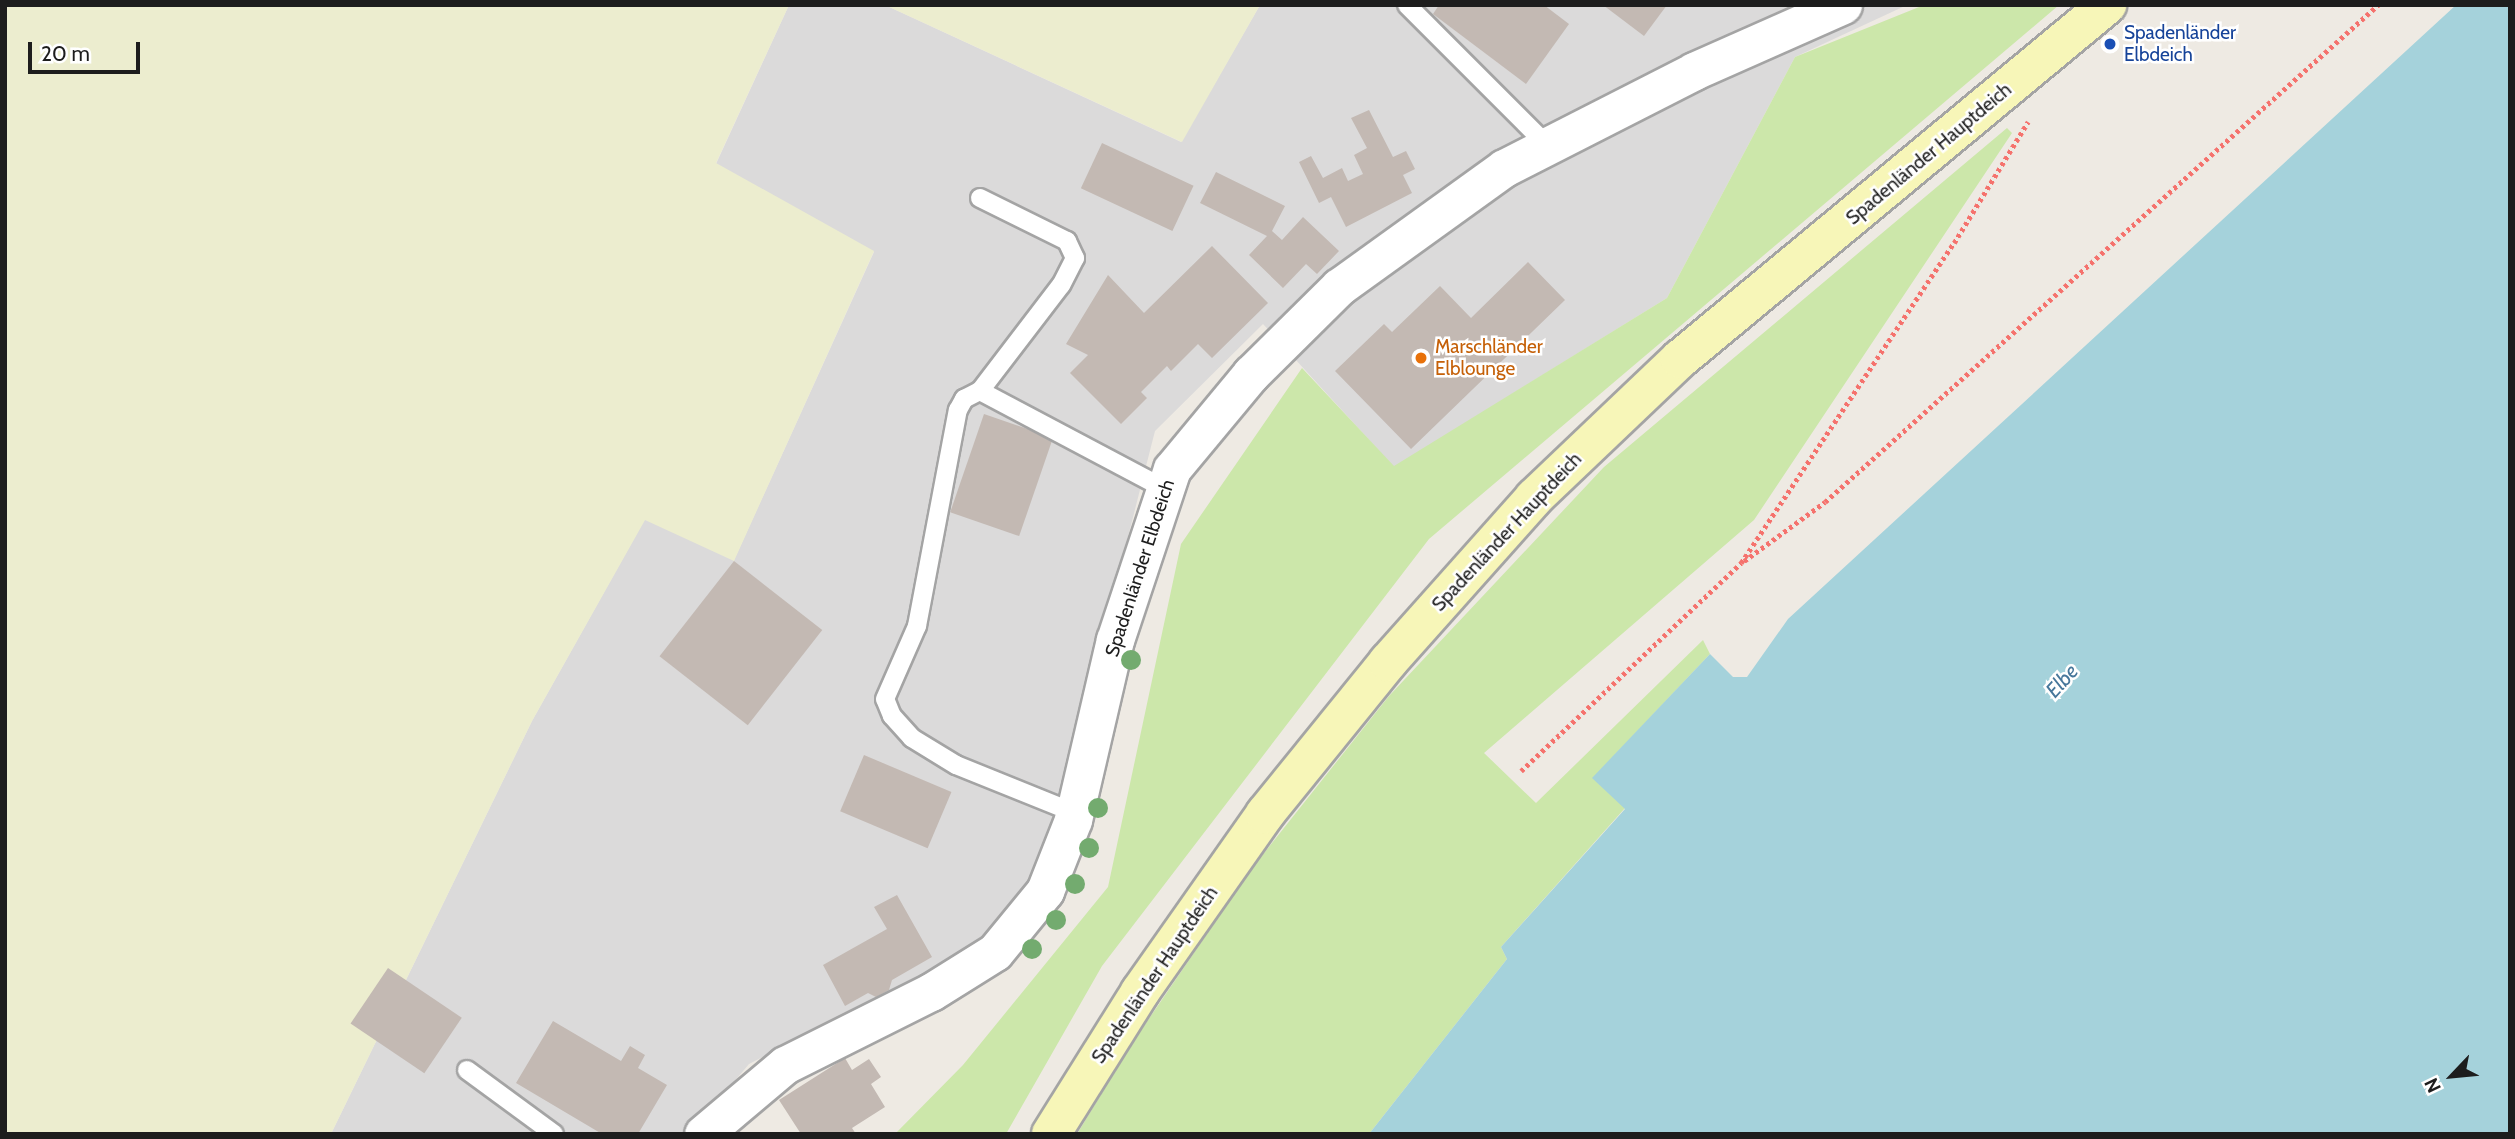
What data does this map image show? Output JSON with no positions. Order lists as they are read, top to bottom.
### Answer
{
  "streets": {
    "street": ["Spadenländer Hauptdeich", "Spadenländer Elbdeich"]
  },
  "water": ["Elbe"],
  "places": ["Spadenländer Elbdeich", "Marschländer Elblounge"],
  "scale_bar": "20 m",
  "north": "bottom left"
}
